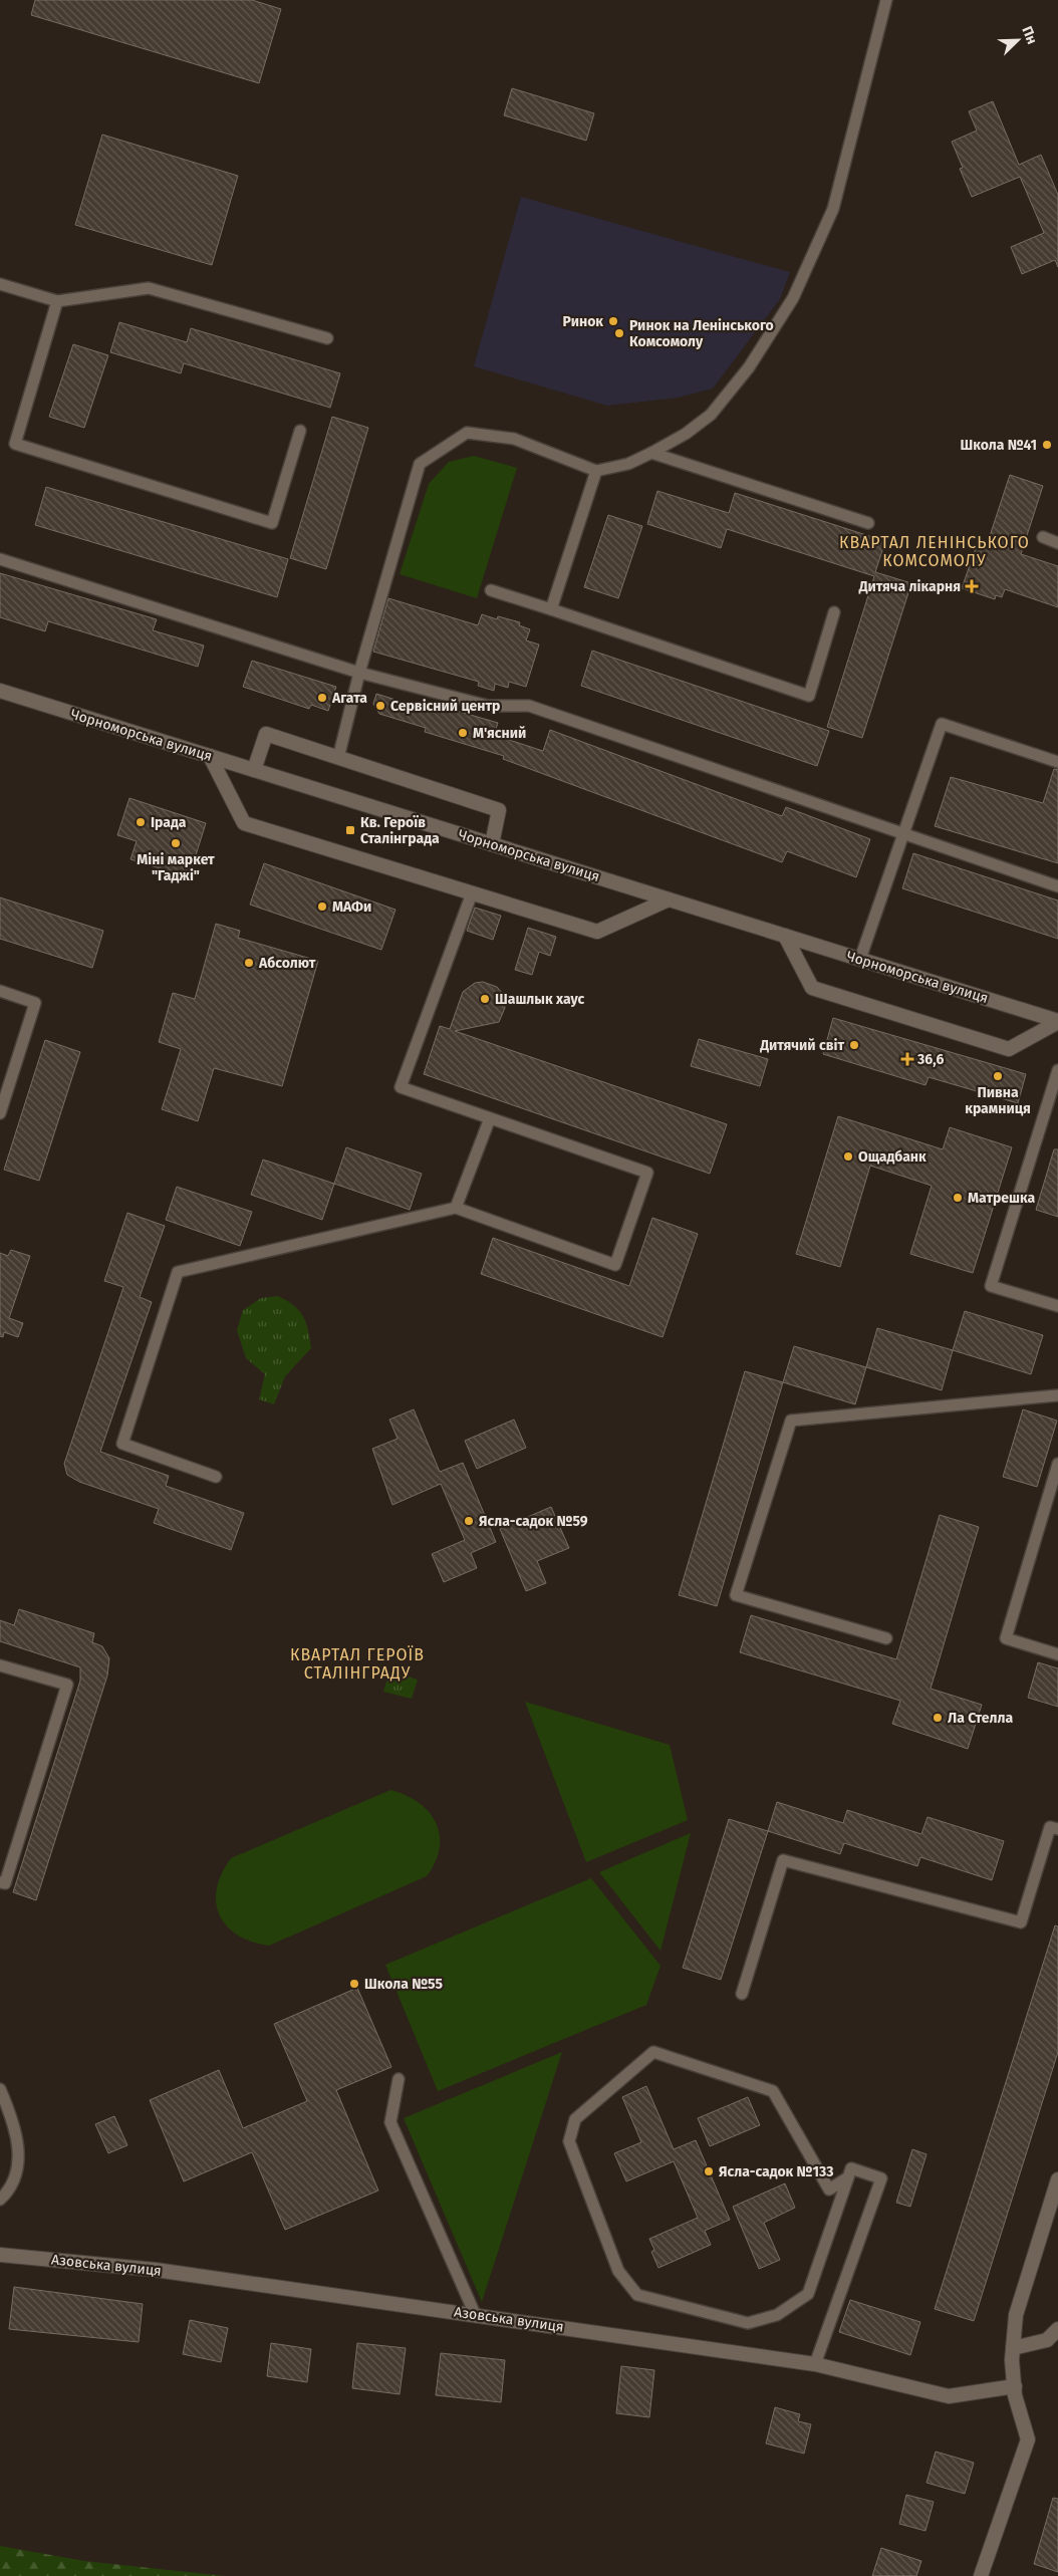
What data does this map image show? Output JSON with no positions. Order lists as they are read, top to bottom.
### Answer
{
  "streets": {
    "street": ["Чорноморська вулиця", "Азовська вулиця"]
  },
  "districts": ["КВАРТАЛ ЛЕНІНСЬКОГО КОМСОМОЛУ", "КВАРТАЛ ГЕРОЇВ СТАЛІНГРАДУ"],
  "places": {
    "other": [
      "Ринок",
      "Ринок на Ленінського Комсомолу",
      "Школа №41",
      "Агата",
      "Сервісний центр",
      "М'ясний",
      "Ірада",
      "Міні маркет \"Гаджі\"",
      "МАФи",
      "Абсолют",
      "Шашлык хаус",
      "Дитячий світ",
      "Пивна крамниця",
      "Ощадбанк",
      "Матрешка",
      "Ясла-садок №59",
      "Ла Стелла",
      "Школа №55",
      "Ясла-садок №133"
    ],
    "health": ["Дитяча лікарня", "36,6"],
    "transit": ["Кв. Героїв Сталінграда"]
  },
  "north": "top right"
}
